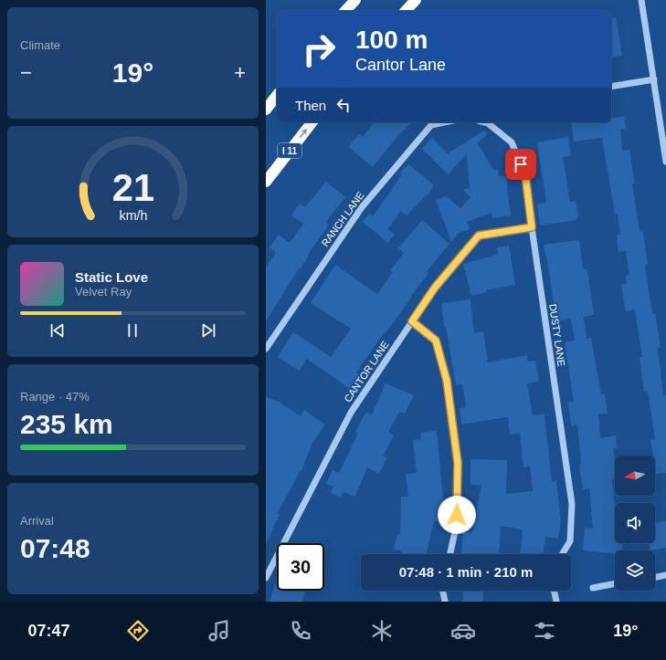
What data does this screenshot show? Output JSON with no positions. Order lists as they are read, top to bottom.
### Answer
{
  "streets": {
    "highway": ["I 11"],
    "street": ["RANCH LANE", "DUSTY LANE", "CANTOR LANE"]
  },
  "crossings": [
    ["DUSTY LANE", "CANTOR LANE"]
  ],
  "north": "left",
  "page": {
    "tile": [
      "Climate",
      ["Range · 47%", "235 km"],
      ["Arrival", "07:48"]
    ],
    "turn": ["100 m", "Cantor Lane"],
    "heat": ["−", "19°", "+"],
    "then": "Then",
    "song": ["Static Love", "Velvet Ray"],
    "limit": "30",
    "trip": "07:48 · 1 min · 210 m",
    "tabs": ["07:47", "19°"],
    "gauge": ["21", "km/h"]
  }
}
